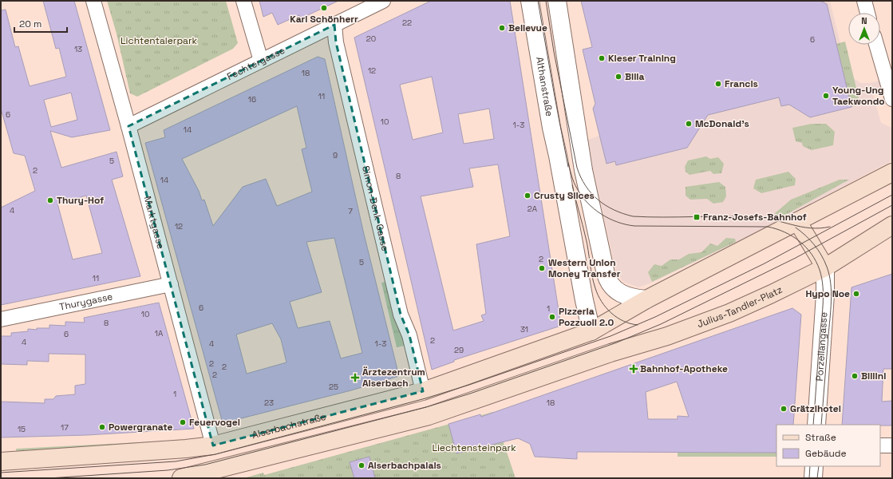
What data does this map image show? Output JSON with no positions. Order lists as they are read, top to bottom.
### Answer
{
  "streets": {
    "main road": ["Julius-Tandler-Platz", "Alserbachstraße"],
    "street": [
      "Fechtergasse",
      "Althanstraße",
      "Simon-Denk-Gasse",
      "Marktgasse",
      "Thurygasse",
      "Porzellangasse"
    ]
  },
  "crossings": [
    ["Fechtergasse", "Simon-Denk-Gasse"],
    ["Fechtergasse", "Marktgasse"],
    ["Althanstraße", "Alserbachstraße"],
    ["Simon-Denk-Gasse", "Alserbachstraße"],
    ["Marktgasse", "Thurygasse"],
    ["Marktgasse", "Alserbachstraße"],
    ["Julius-Tandler-Platz", "Porzellangasse"]
  ],
  "parks": ["Lichtentalerpark", "Liechtensteinpark"],
  "places": {
    "other": [
      "Karl Schönherr",
      "Bellevue",
      "Kieser Training",
      "Billa",
      "Francis",
      "Young-Ung Taekwondo",
      "McDonald's",
      "Crusty Slices",
      "Thury-Hof",
      "Western Union Money Transfer",
      "Hypo Noe",
      "Pizzeria Pozzuoli 2.0",
      "Billini",
      "Grätzlhotel",
      "Feuervogel",
      "Powergranate",
      "Alserbachpalais"
    ],
    "transit": ["Franz-Josefs-Bahnhof"],
    "health": ["Bahnhof-Apotheke", "Ärztezentrum Alserbach"]
  },
  "house_numbers": [
    "22",
    "20",
    "6",
    "13",
    "12",
    "18",
    "11",
    "16",
    "6",
    "10",
    "1-3",
    "14",
    "9",
    "5",
    "2",
    "8",
    "14",
    "2A",
    "4",
    "7",
    "12",
    "2",
    "5",
    "11",
    "6",
    "1",
    "10",
    "8",
    "31",
    "1A",
    "6",
    "2",
    "4",
    "4",
    "1-3",
    "29",
    "2",
    "2",
    "2",
    "25",
    "1",
    "23",
    "18",
    "17",
    "15"
  ],
  "legend": ["Straße", "Gebäude"],
  "scale_bar": "20 m",
  "north": "top"
}
